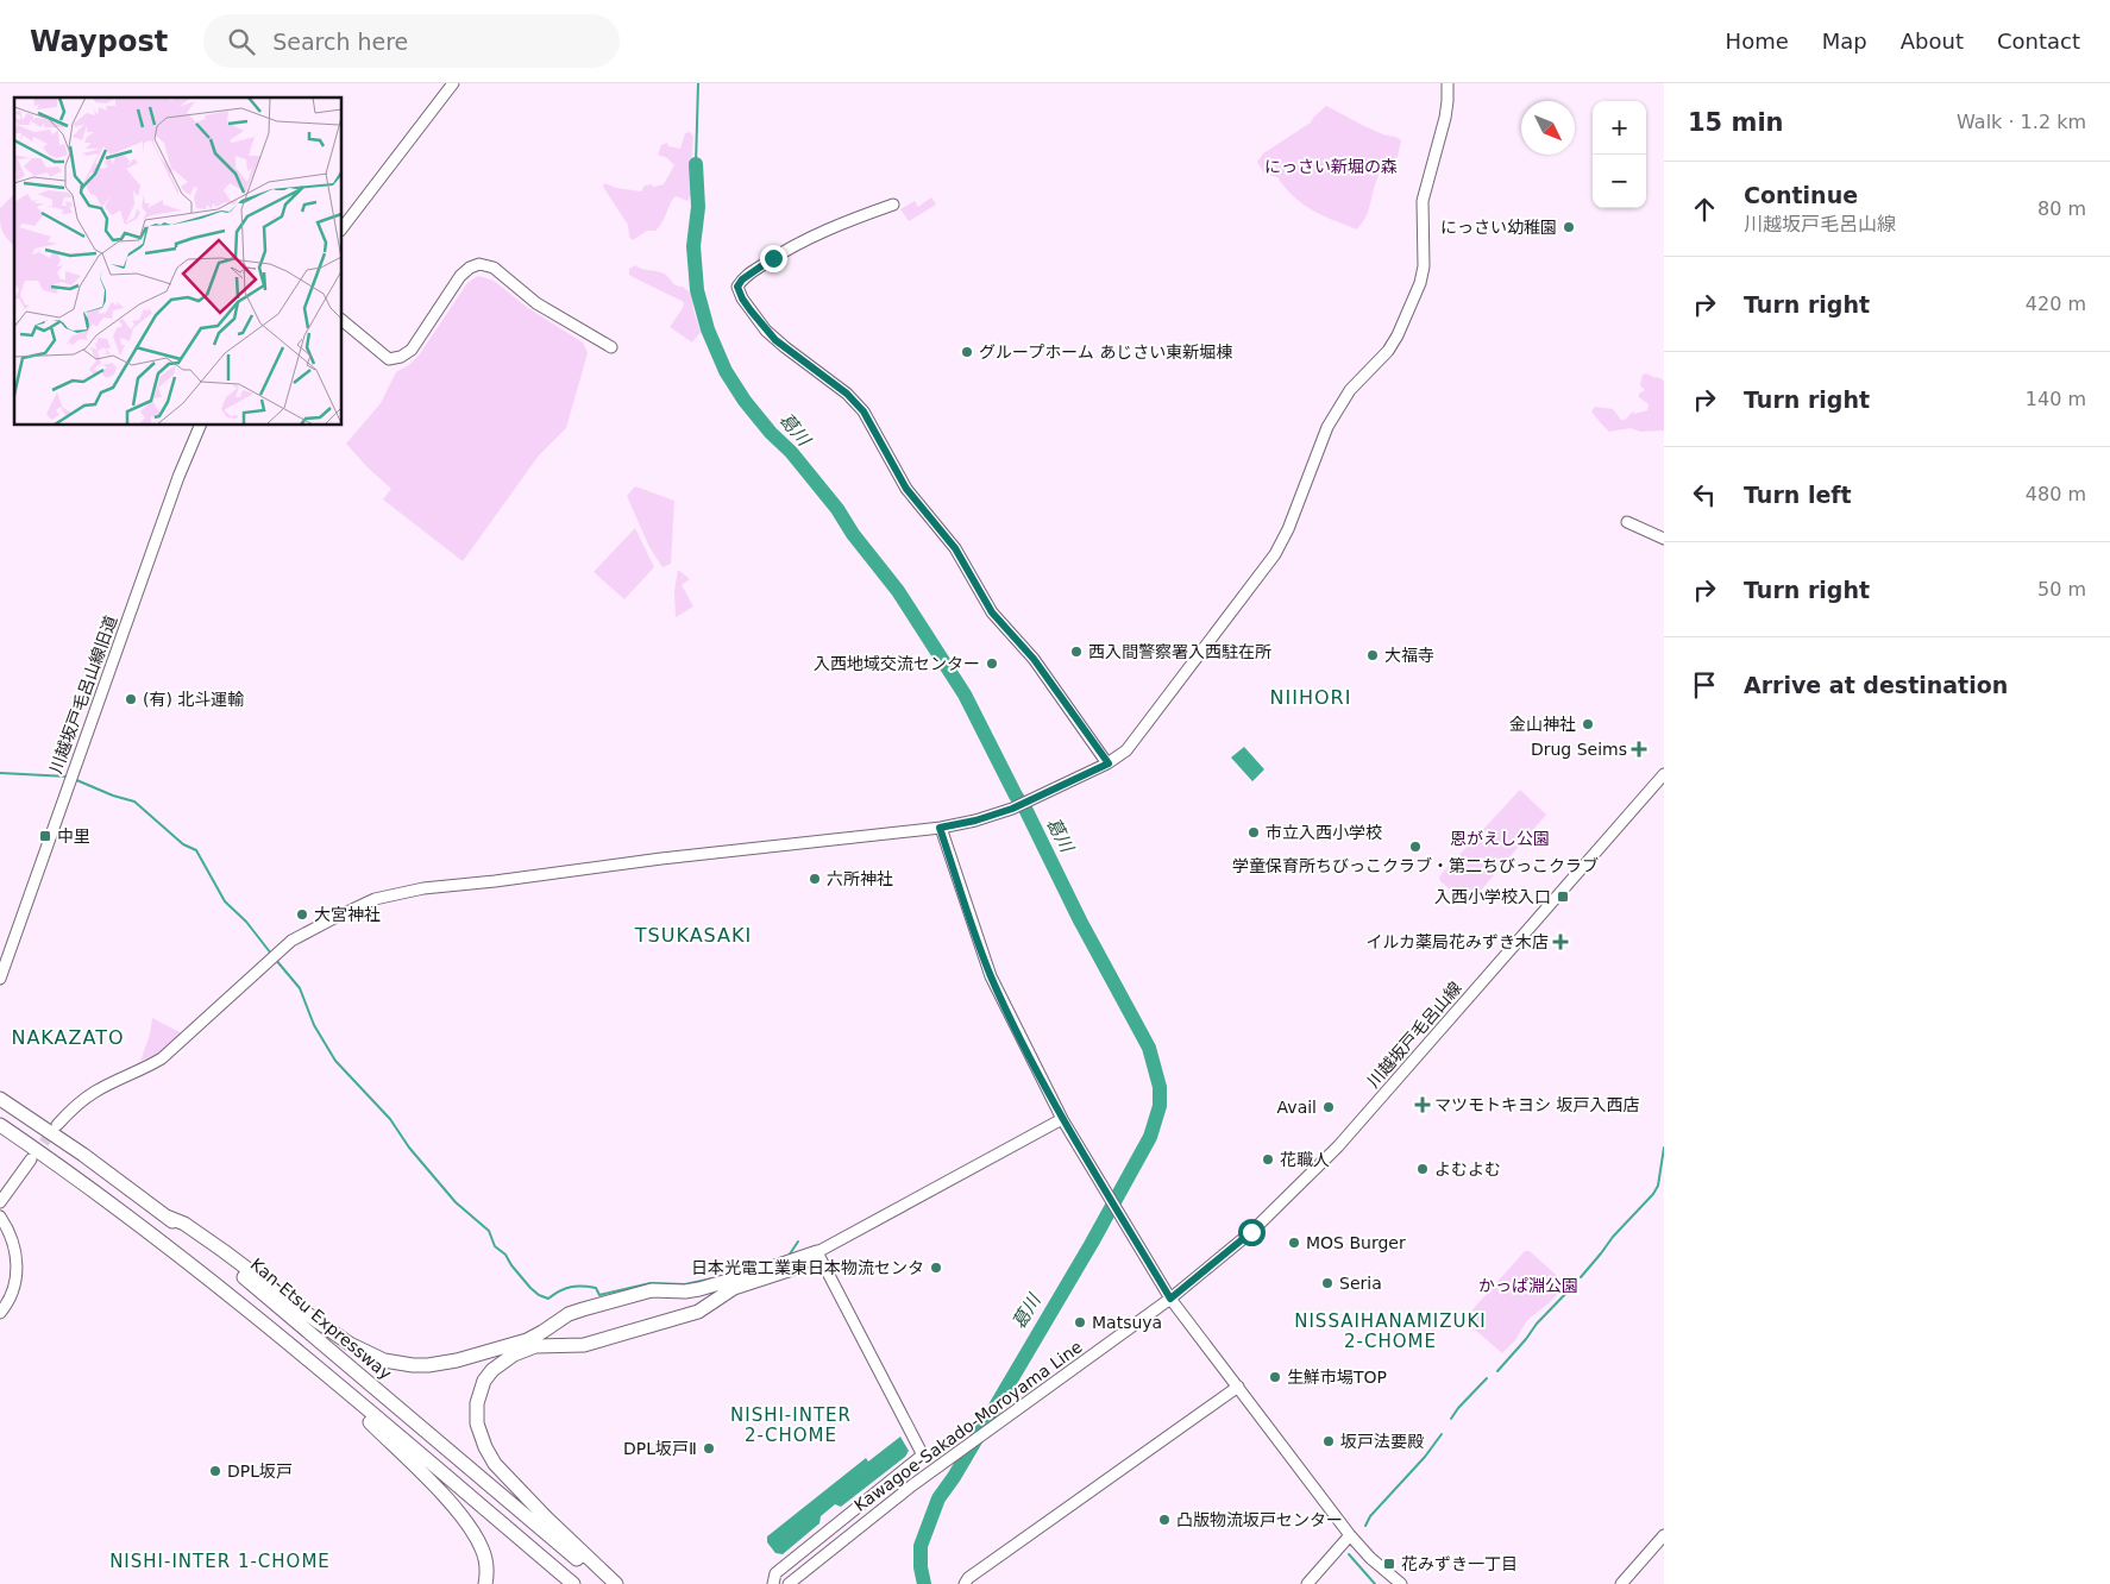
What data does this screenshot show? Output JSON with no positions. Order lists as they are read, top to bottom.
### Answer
{
  "streets": {
    "highway": ["Kan-Etsu Expressway"],
    "street": ["川越坂戸毛呂山線旧道", "川越坂戸毛呂山線", "Kawagoe-Sakado-Moroyama Line"]
  },
  "crossings": [
    ["川越坂戸毛呂山線", "Kawagoe-Sakado-Moroyama Line"]
  ],
  "districts": [
    "NIIHORI",
    "TSUKASAKI",
    "NAKAZATO",
    "NISSAIHANAMIZUKI 2-CHOME",
    "NISHI-INTER 2-CHOME",
    "NISHI-INTER 1-CHOME"
  ],
  "water": ["葛川"],
  "parks": ["にっさい新堀の森", "恩がえし公園", "かっぱ淵公園"],
  "places": {
    "other": [
      "にっさい幼稚園",
      "グループホーム あじさい東新堀棟",
      "西入間警察署入西駐在所",
      "大福寺",
      "入西地域交流センター",
      "(有) 北斗運輸",
      "金山神社",
      "市立入西小学校",
      "学童保育所ちびっこクラブ・第二ちびっこクラブ",
      "六所神社",
      "大宮神社",
      "Avail",
      "花職人",
      "よむよむ",
      "MOS Burger",
      "日本光電工業東日本物流センタ",
      "Seria",
      "Matsuya",
      "生鮮市場TOP",
      "坂戸法要殿",
      "DPL坂戸Ⅱ",
      "DPL坂戸",
      "凸版物流坂戸センター"
    ],
    "health": ["Drug Seims", "イルカ薬局花みずき木店", "マツモトキヨシ 坂戸入西店"],
    "transit": ["中里", "入西小学校入口", "花みずき一丁目"]
  },
  "north": "bottom right",
  "page": {
    "header": "Waypost",
    "search": "Search here",
    "nav": [
      "Home",
      "Map",
      "About",
      "Contact"
    ],
    "heading": ["15 min", "Walk · 1.2 km"],
    "map_buttons": ["+", "−"],
    "list": [
      ["Continue", "川越坂戸毛呂山線", "80 m"],
      ["Turn right", "420 m"],
      ["Turn right", "140 m"],
      ["Turn left", "480 m"],
      ["Turn right", "50 m"],
      "Arrive at destination"
    ]
  }
}
